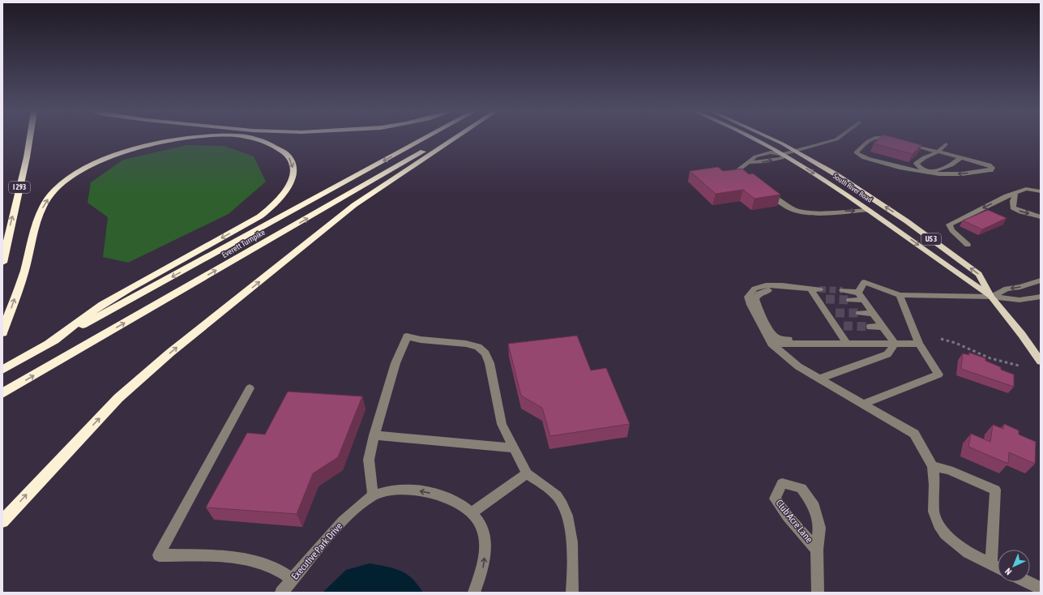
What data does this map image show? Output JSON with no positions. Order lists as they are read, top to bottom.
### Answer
{
  "streets": {
    "highway": ["I 293", "Everett Turnpike"],
    "main road": ["South River Road", "US 3"],
    "street": ["Club Acre Lane", "Executive Park Drive"]
  },
  "north": "bottom left"
}
